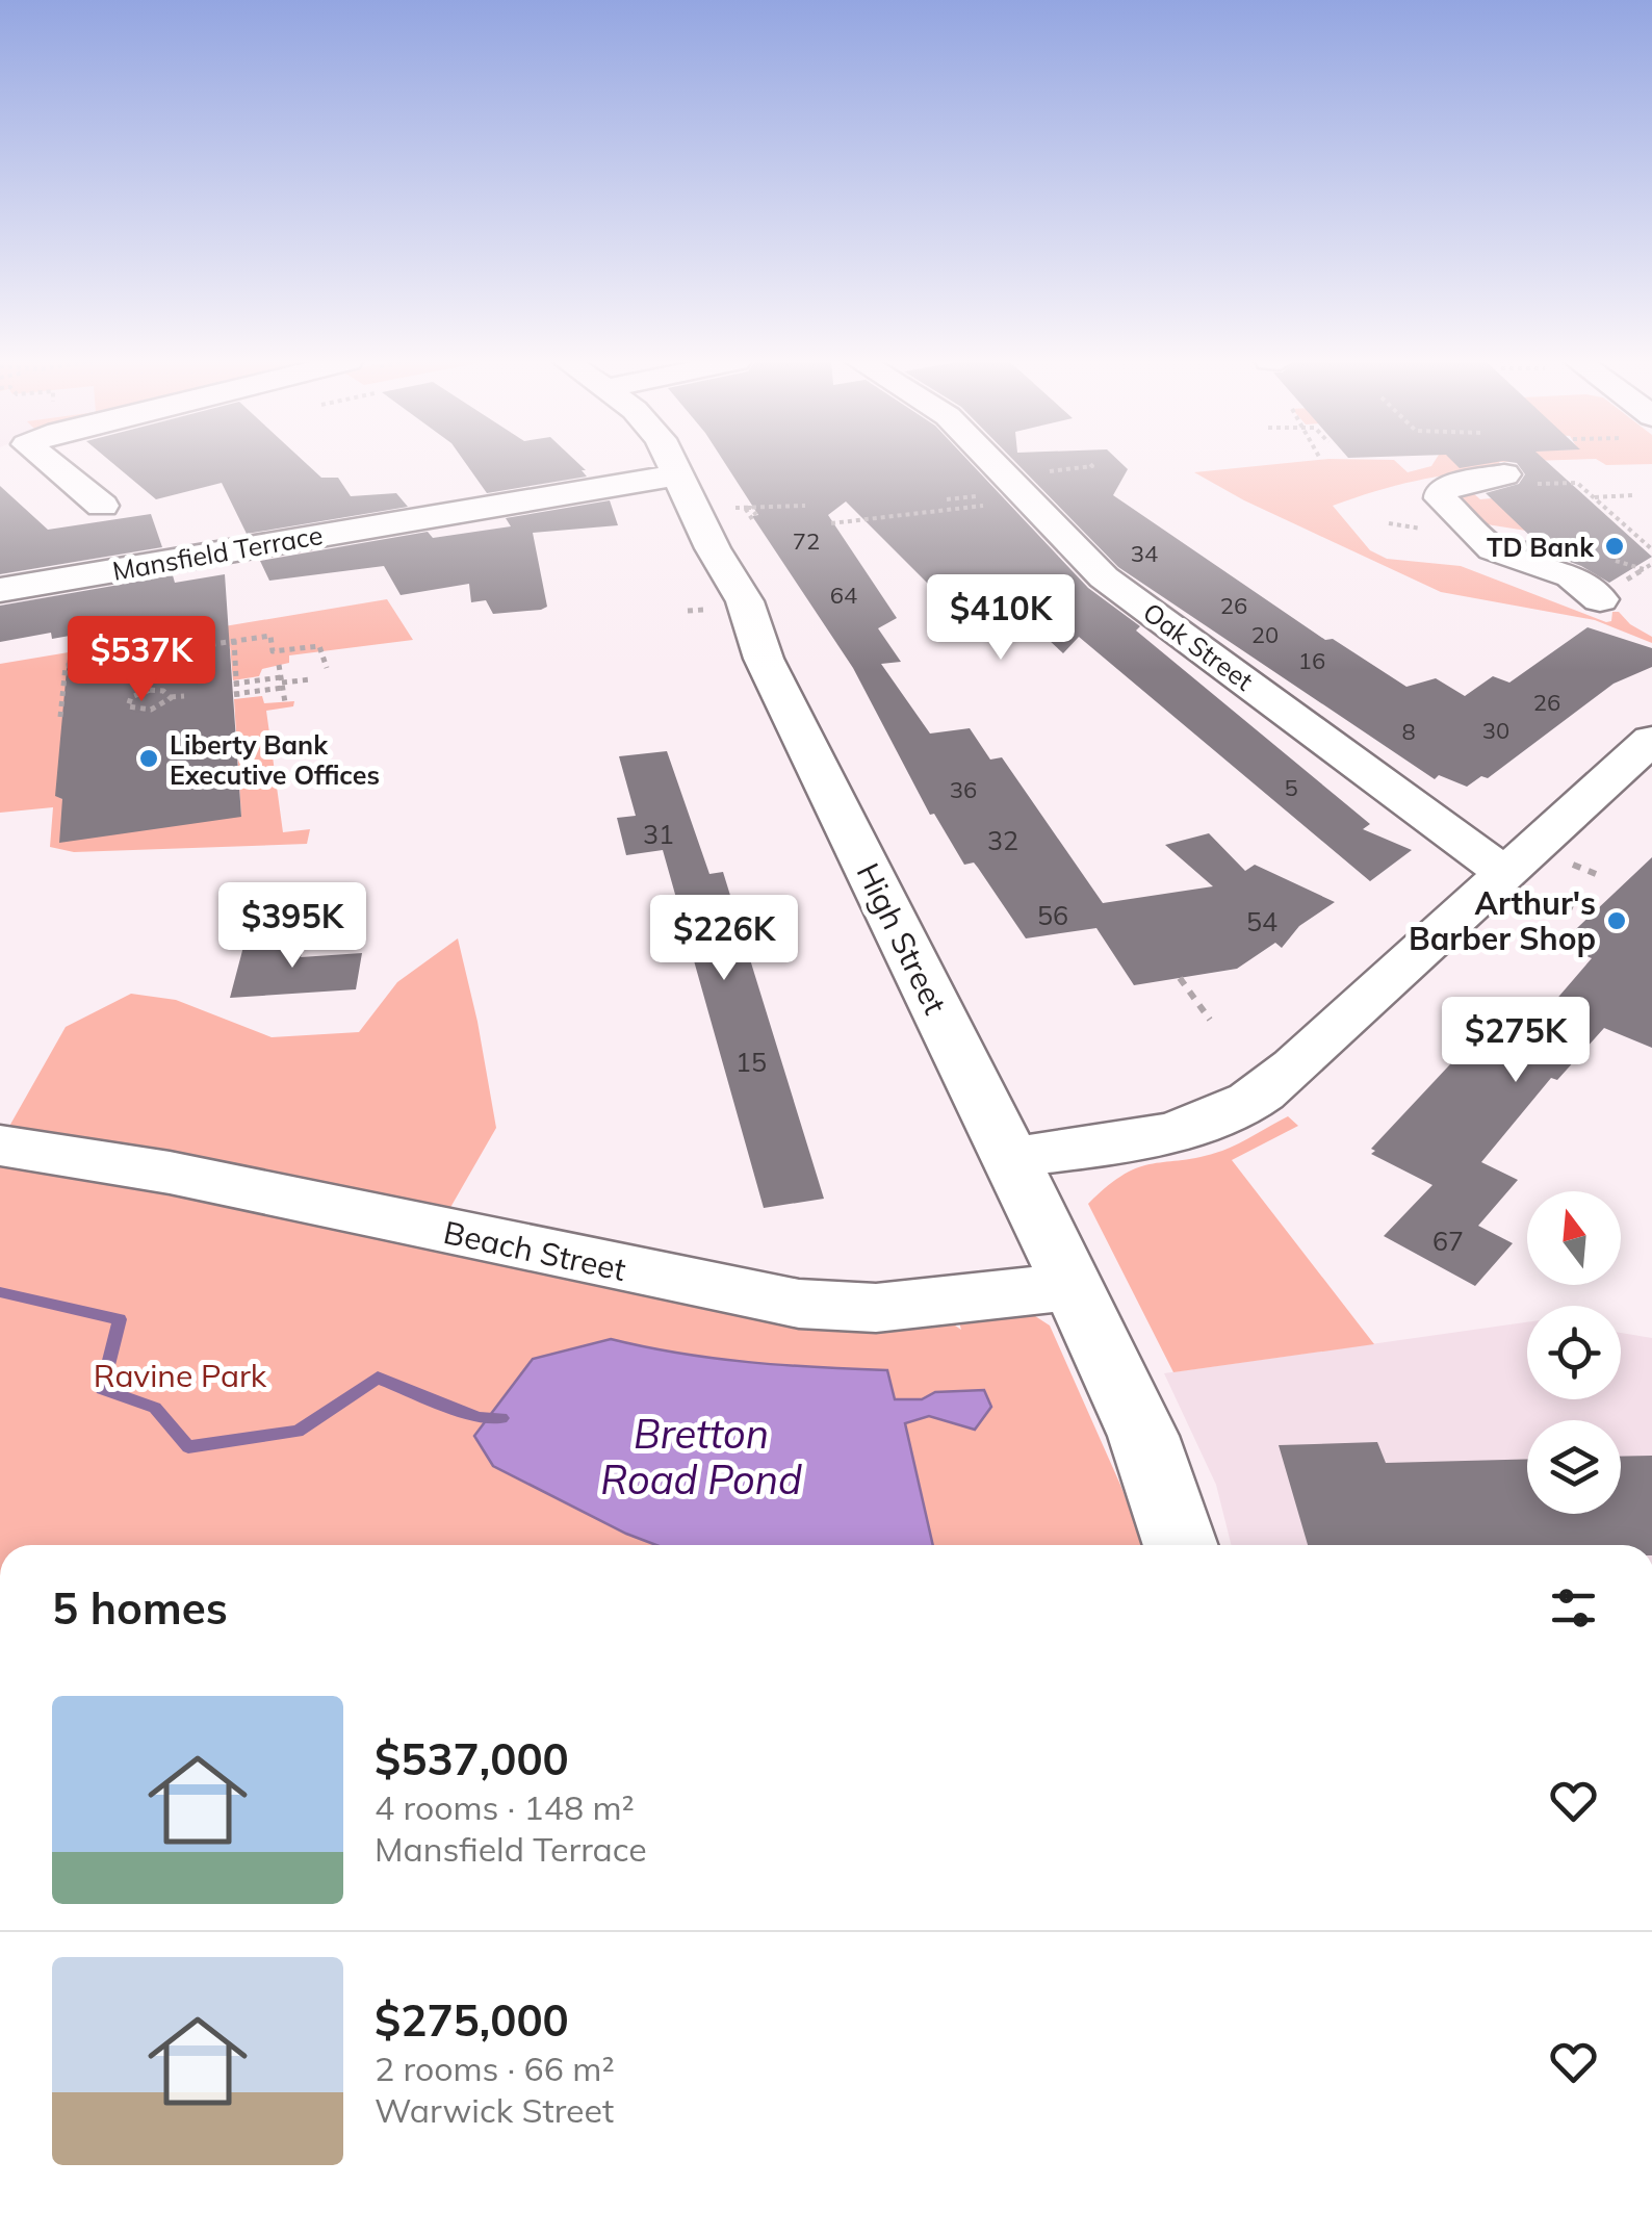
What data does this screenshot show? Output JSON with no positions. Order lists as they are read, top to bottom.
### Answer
{
  "streets": {
    "street": [
      "Mansfield Terrace",
      "Oak Street",
      "High Street",
      "Beach Street"
    ]
  },
  "crossings": [
    ["Mansfield Terrace", "High Street"],
    ["High Street", "Beach Street"]
  ],
  "water": ["Bretton Road Pond"],
  "parks": ["Ravine Park"],
  "places": ["TD Bank", "Liberty Bank Executive Offices", "Arthur's Barber Shop"],
  "house_numbers": [
    "72",
    "34",
    "64",
    "26",
    "20",
    "16",
    "26",
    "30",
    "8",
    "5",
    "36",
    "31",
    "32",
    "56",
    "54",
    "15",
    "67"
  ],
  "north": "top",
  "page": {
    "price": [
      "$410K",
      "$537K",
      "$395K",
      "$226K",
      "$275K"
    ],
    "heading": "5 homes",
    "list": [
      {
        "name": "$537,000",
        "note": "4 rooms · 148 m² · Mansfield Terrace"
      },
      {
        "name": "$275,000",
        "note": "2 rooms · 66 m² · Warwick Street"
      }
    ]
  }
}
